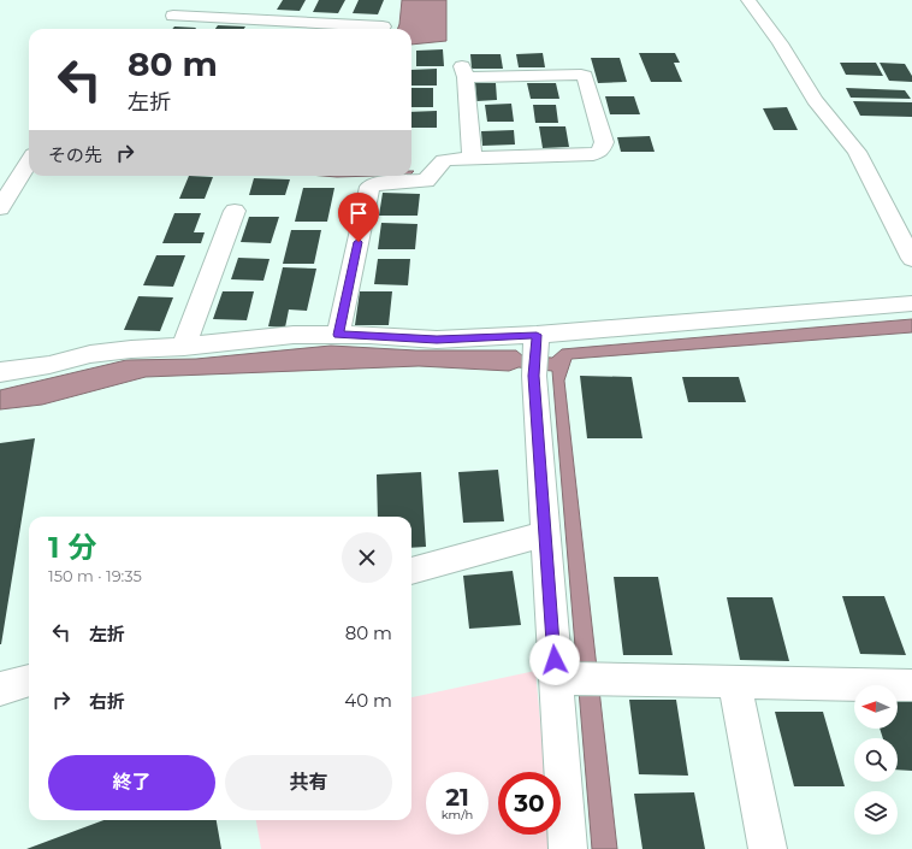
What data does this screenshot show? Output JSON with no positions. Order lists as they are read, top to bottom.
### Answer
{
  "north": "left",
  "page": {
    "turn": ["80 m", "左折"],
    "then": "その先",
    "heading": ["1 分", "150 m · 19:35"],
    "list": [
      {
        "name": "左折",
        "value": "80 m"
      },
      {
        "name": "右折",
        "value": "40 m"
      }
    ],
    "buttons": ["終了", "共有"],
    "speed": "21 km/h",
    "limit": "30"
  }
}
